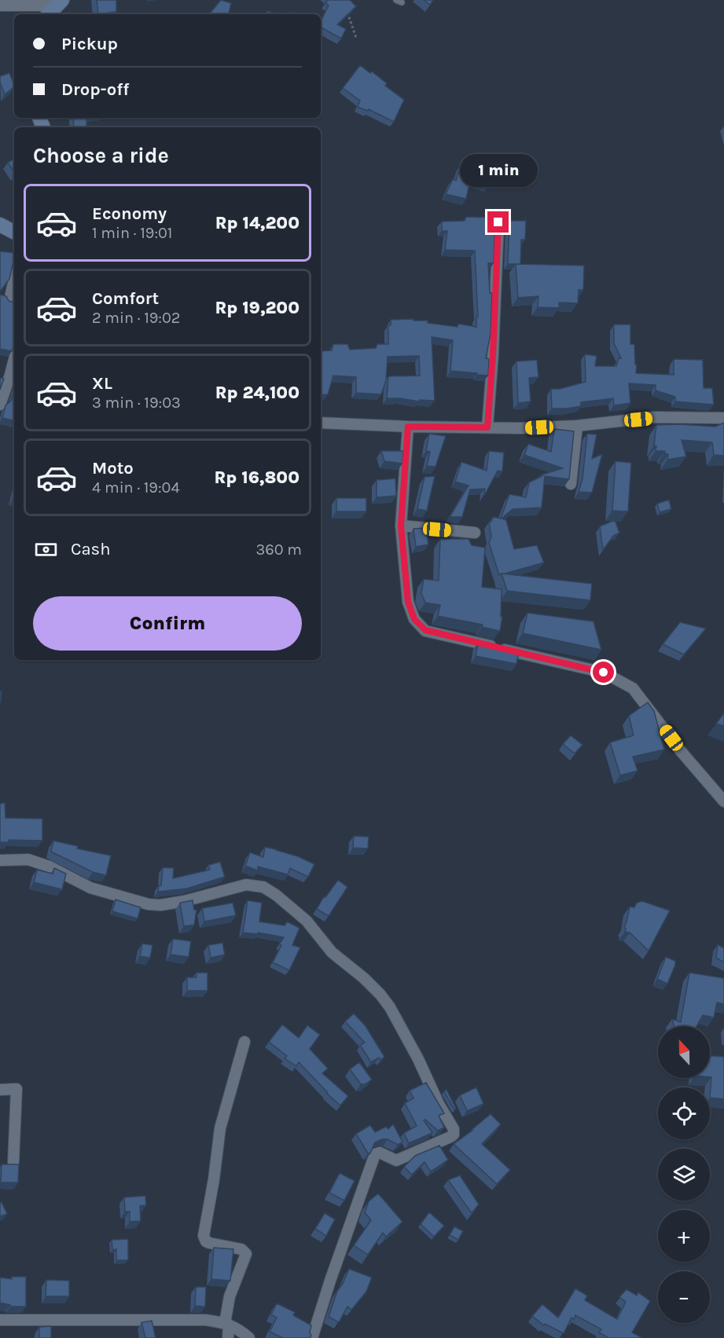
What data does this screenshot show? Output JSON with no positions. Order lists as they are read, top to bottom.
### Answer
{
  "north": "top",
  "page": {
    "banner": ["Pickup", "Drop-off"],
    "heading": "Choose a ride",
    "bubble": "1 min",
    "list": [
      {
        "name": "Economy",
        "note": "1 min · 19:01",
        "value": "Rp 14,200"
      },
      {
        "name": "Comfort",
        "note": "2 min · 19:02",
        "value": "Rp 19,200"
      },
      {
        "name": "XL",
        "note": "3 min · 19:03",
        "value": "Rp 24,100"
      },
      {
        "name": "Moto",
        "note": "4 min · 19:04",
        "value": "Rp 16,800"
      }
    ],
    "pay": ["Cash", "360 m"],
    "buttons": "Confirm",
    "map_buttons": ["+", "−"]
  }
}
